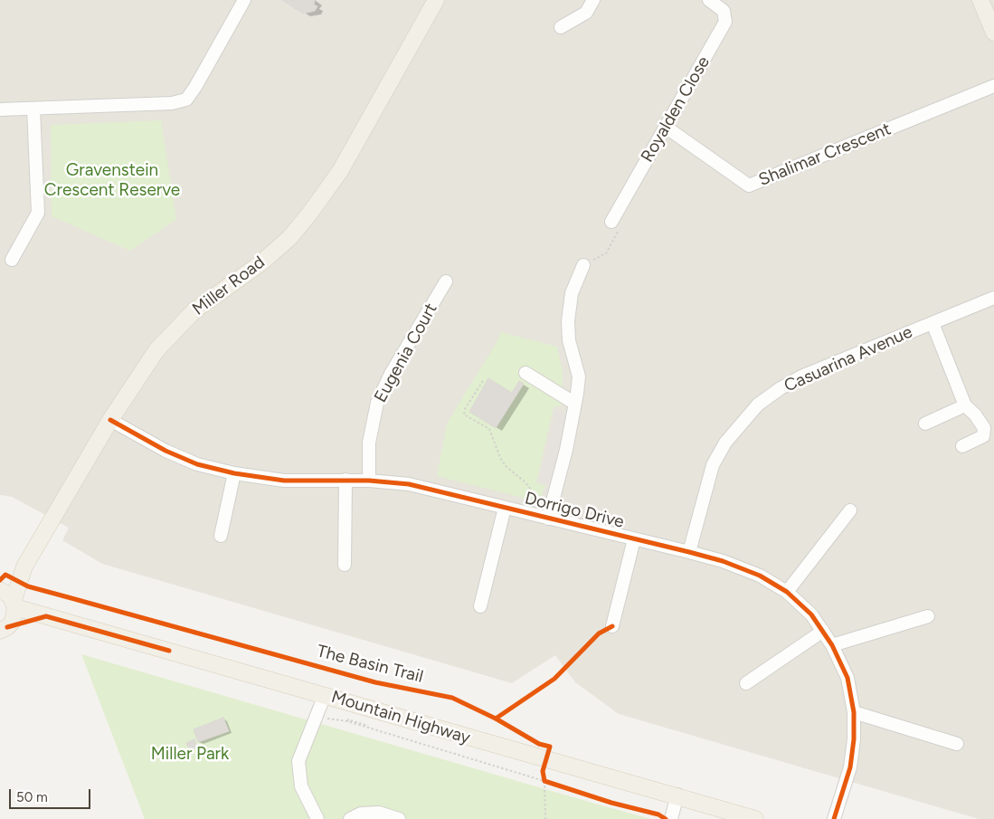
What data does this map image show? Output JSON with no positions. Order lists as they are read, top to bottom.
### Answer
{
  "streets": {
    "main road": ["Miller Road", "Mountain Highway"],
    "street": [
      "Royalden Close",
      "Shalimar Crescent",
      "Eugenia Court",
      "Casuarina Avenue",
      "Dorrigo Drive"
    ],
    "cycle path": ["The Basin Trail"]
  },
  "crossings": [
    ["Royalden Close", "Shalimar Crescent"],
    ["Miller Road", "Dorrigo Drive"],
    ["Miller Road", "Mountain Highway"],
    ["Eugenia Court", "Dorrigo Drive"],
    ["Casuarina Avenue", "Dorrigo Drive"]
  ],
  "parks": ["Gravenstein Crescent Reserve", "Miller Park"],
  "scale_bar": "50 m"
}
